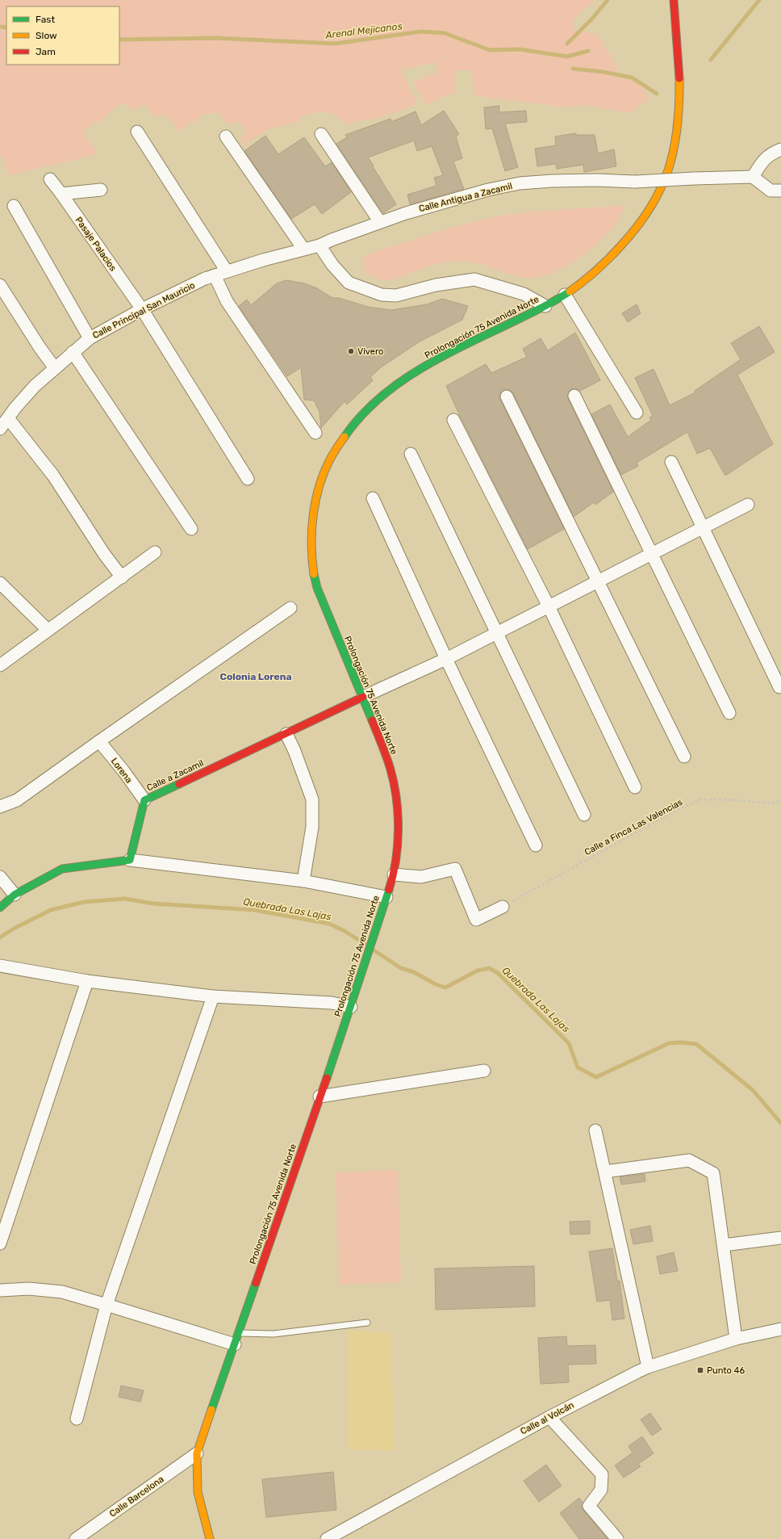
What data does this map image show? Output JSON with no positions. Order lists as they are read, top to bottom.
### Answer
{
  "streets": {
    "main road": ["Prolongación 75 Avenida Norte", "Calle a Zacamil"],
    "street": [
      "Calle Antigua a Zacamil",
      "Pasaje Palacios",
      "Calle Principal San Mauricio",
      "Lorena",
      "Calle al Volcán",
      "Calle Barcelona"
    ],
    "path": ["Calle a Finca Las Valencias"]
  },
  "crossings": [
    ["Calle Antigua a Zacamil", "Calle Principal San Mauricio"],
    ["Pasaje Palacios", "Calle Principal San Mauricio"],
    ["Prolongación 75 Avenida Norte", "Calle a Zacamil"],
    ["Prolongación 75 Avenida Norte", "Calle Barcelona"],
    ["Lorena", "Calle a Zacamil"]
  ],
  "districts": ["Colonia Lorena"],
  "water": ["Arenal Mejicanos", "Quebrada Las Lajas"],
  "places": {
    "other": ["Vivero"],
    "transit": ["Punto 46"]
  },
  "legend": ["Fast", "Slow", "Jam"]
}
